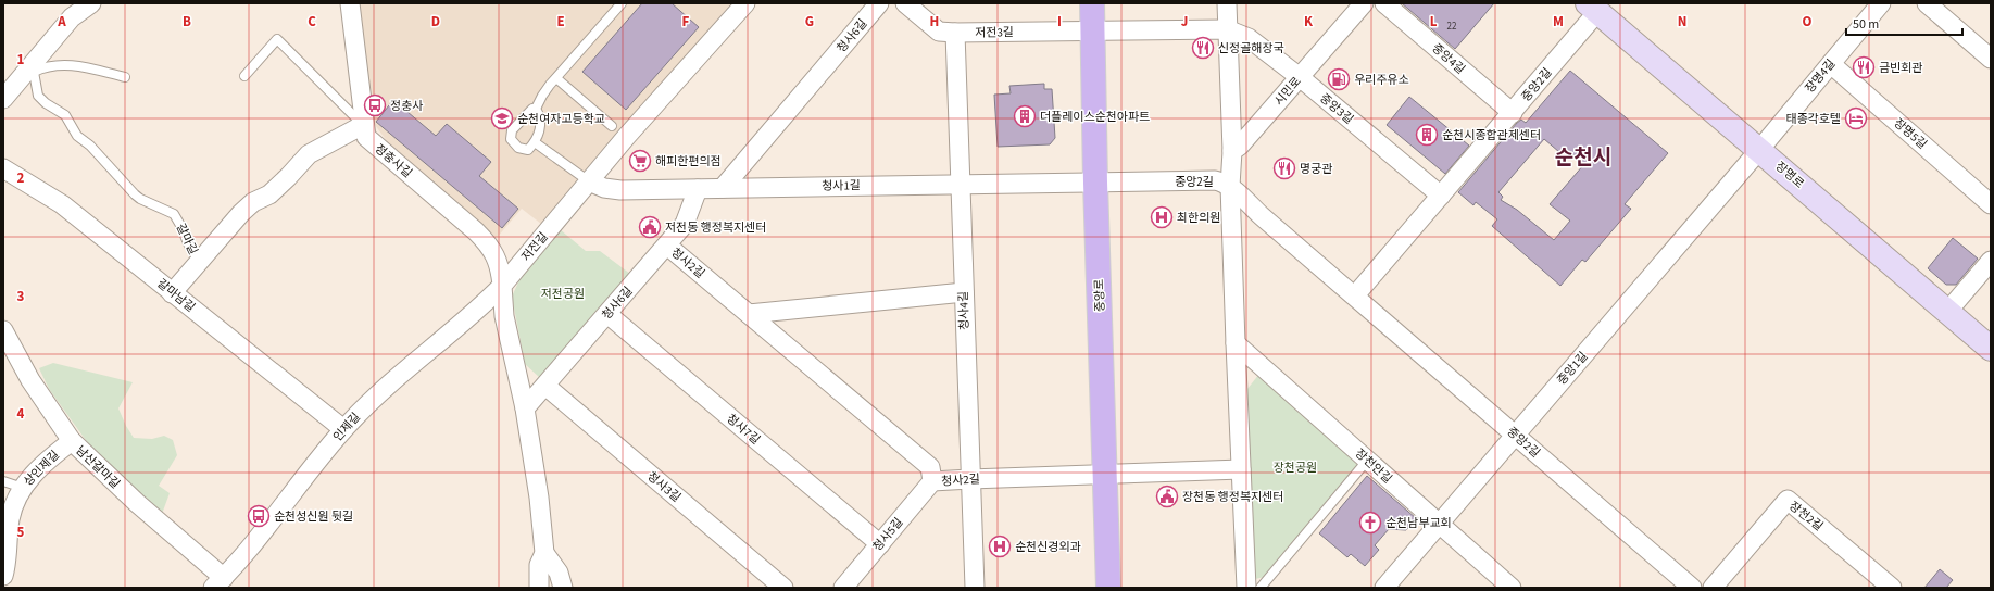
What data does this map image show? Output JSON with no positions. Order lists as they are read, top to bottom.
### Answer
{
  "streets": {
    "main road": ["중앙로"],
    "street": [
      "저전3길",
      "청사6길",
      "중앙4길",
      "장명4길",
      "중앙2길",
      "시민로",
      "중앙3길",
      "장명5길",
      "정충사길",
      "장명로",
      "청사1길",
      "갈마길",
      "저전길",
      "청사2길",
      "갈마남길",
      "청사4길",
      "중앙1길",
      "인제길",
      "청사7길",
      "장천안길",
      "남산갈마길",
      "상인제길",
      "청사3길",
      "장천2길",
      "청사5길"
    ]
  },
  "crossings": [
    ["저전3길", "중앙3길"],
    ["저전3길", "중앙로"],
    ["저전3길", "청사4길"],
    ["청사6길", "청사1길"],
    ["청사6길", "청사2길"],
    ["청사6길", "청사7길"],
    ["청사6길", "청사3길"],
    ["중앙4길", "중앙2길"],
    ["장명4길", "장명5길"],
    ["장명4길", "장명로"],
    ["장명4길", "중앙1길"],
    ["중앙2길", "중앙3길"],
    ["중앙2길", "장명로"],
    ["중앙2길", "청사1길"],
    ["중앙2길", "중앙로"],
    ["중앙2길", "중앙1길"],
    ["시민로", "중앙3길"],
    ["중앙3길", "중앙로"],
    ["정충사길", "갈마길"],
    ["정충사길", "저전길"],
    ["정충사길", "인제길"],
    ["장명로", "중앙1길"],
    ["청사1길", "저전길"],
    ["청사1길", "중앙로"],
    ["청사1길", "청사4길"],
    ["저전길", "인제길"],
    ["청사2길", "중앙로"],
    ["청사2길", "청사4길"],
    ["청사2길", "청사5길"],
    ["갈마남길", "인제길"],
    ["중앙1길", "장천안길"],
    ["인제길", "남산갈마길"],
    ["청사7길", "청사5길"],
    ["남산갈마길", "상인제길"]
  ],
  "districts": ["순천시"],
  "parks": ["저전공원", "장천공원"],
  "places": {
    "restaurant": ["신정골해장국", "금빈회관", "명궁관"],
    "fuel station": ["우리주유소"],
    "bus stop": ["정충사", "순천성신원 뒷길"],
    "building": ["더플레이스순천아파트", "순천시종합관제센터"],
    "school or university": ["순천여자고등학교"],
    "hotel": ["태종각호텔"],
    "supermarket": ["해피한편의점"],
    "hospital": ["최한의원", "순천신경외과"],
    "public building": ["저전동 행정복지센터", "장천동 행정복지센터"],
    "church": ["순천남부교회"]
  },
  "house_numbers": ["22"],
  "scale_bar": "50 m",
  "grid": {
    "columns": [
      "A",
      "B",
      "C",
      "D",
      "E",
      "F",
      "G",
      "H",
      "I",
      "J",
      "K",
      "L",
      "M",
      "N",
      "O"
    ],
    "rows": [
      "1",
      "2",
      "3",
      "4",
      "5"
    ]
  }
}
